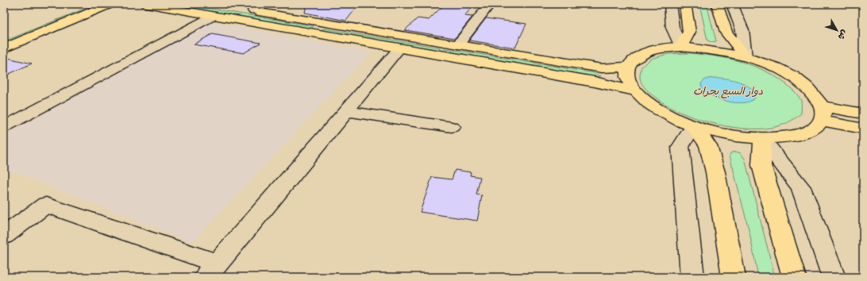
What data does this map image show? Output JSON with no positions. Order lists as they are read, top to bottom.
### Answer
{
  "water": ["دوار السبع بحرات"],
  "north": "bottom right"
}
